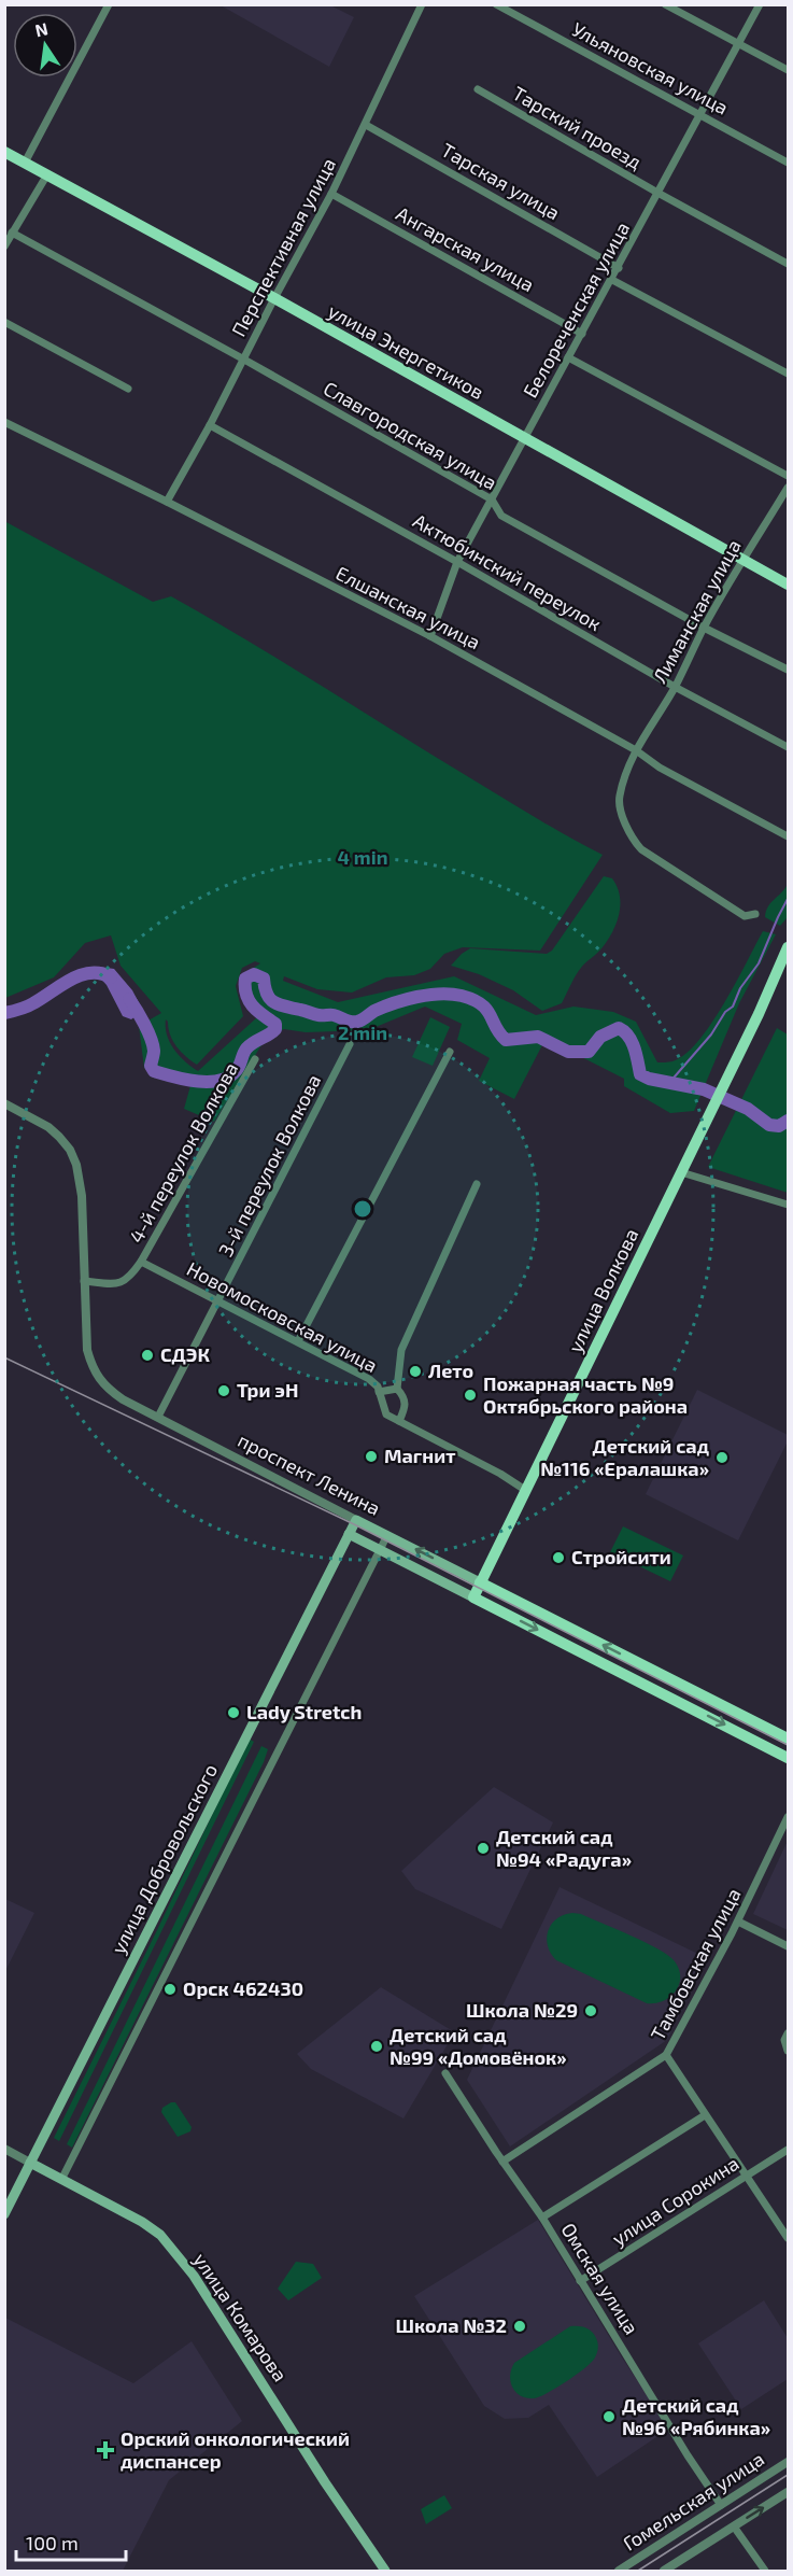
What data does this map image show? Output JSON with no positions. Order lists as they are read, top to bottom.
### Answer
{
  "streets": {
    "main road": [
      "улица Энергетиков",
      "улица Волкова",
      "проспект Ленина",
      "улица Добровольского",
      "улица Комарова"
    ],
    "street": [
      "Ульяновская улица",
      "Тарский проезд",
      "Тарская улица",
      "Перспективная улица",
      "Ангарская улица",
      "Белореченская улица",
      "Славгородская улица",
      "Актюбинский переулок",
      "Елшанская улица",
      "Лиманская улица",
      "4-й переулок Волкова",
      "3-й переулок Волкова",
      "Новомосковская улица",
      "Тамбовская улица",
      "улица Сорокина",
      "Омская улица",
      "Гомельская улица"
    ]
  },
  "crossings": [
    ["Ульяновская улица", "Белореченская улица"],
    ["Тарский проезд", "Белореченская улица"],
    ["Тарская улица", "Перспективная улица"],
    ["Тарская улица", "Белореченская улица"],
    ["Перспективная улица", "Ангарская улица"],
    ["Перспективная улица", "улица Энергетиков"],
    ["Перспективная улица", "Славгородская улица"],
    ["Перспективная улица", "Актюбинский переулок"],
    ["Перспективная улица", "Елшанская улица"],
    ["Ангарская улица", "Белореченская улица"],
    ["Белореченская улица", "улица Энергетиков"],
    ["Белореченская улица", "Славгородская улица"],
    ["Белореченская улица", "Актюбинский переулок"],
    ["Белореченская улица", "Елшанская улица"],
    ["улица Энергетиков", "Лиманская улица"],
    ["Славгородская улица", "Лиманская улица"],
    ["Актюбинский переулок", "Лиманская улица"],
    ["Елшанская улица", "Лиманская улица"],
    ["4-й переулок Волкова", "Новомосковская улица"],
    ["4-й переулок Волкова", "проспект Ленина"],
    ["3-й переулок Волкова", "Новомосковская улица"],
    ["3-й переулок Волкова", "проспект Ленина"],
    ["улица Волкова", "Новомосковская улица"],
    ["улица Волкова", "проспект Ленина"],
    ["проспект Ленина", "улица Добровольского"],
    ["улица Добровольского", "улица Комарова"],
    ["Тамбовская улица", "Омская улица"],
    ["улица Сорокина", "Омская улица"],
    ["Омская улица", "Гомельская улица"]
  ],
  "places": {
    "other": [
      "СДЭК",
      "Лето",
      "Три эН",
      "Пожарная часть №9 Октябрьского района",
      "Магнит",
      "Детский сад №116 «Ералашка»",
      "Стройсити",
      "Lady Stretch",
      "Детский сад №94 «Радуга»",
      "Орск 462430",
      "Школа №29",
      "Детский сад №99 «Домовёнок»",
      "Школа №32",
      "Детский сад №96 «Рябинка»"
    ],
    "health": ["Орский онкологический диспансер"]
  },
  "scale_bar": "100 m",
  "north": "top",
  "rings": ["4 min", "2 min"]
}
